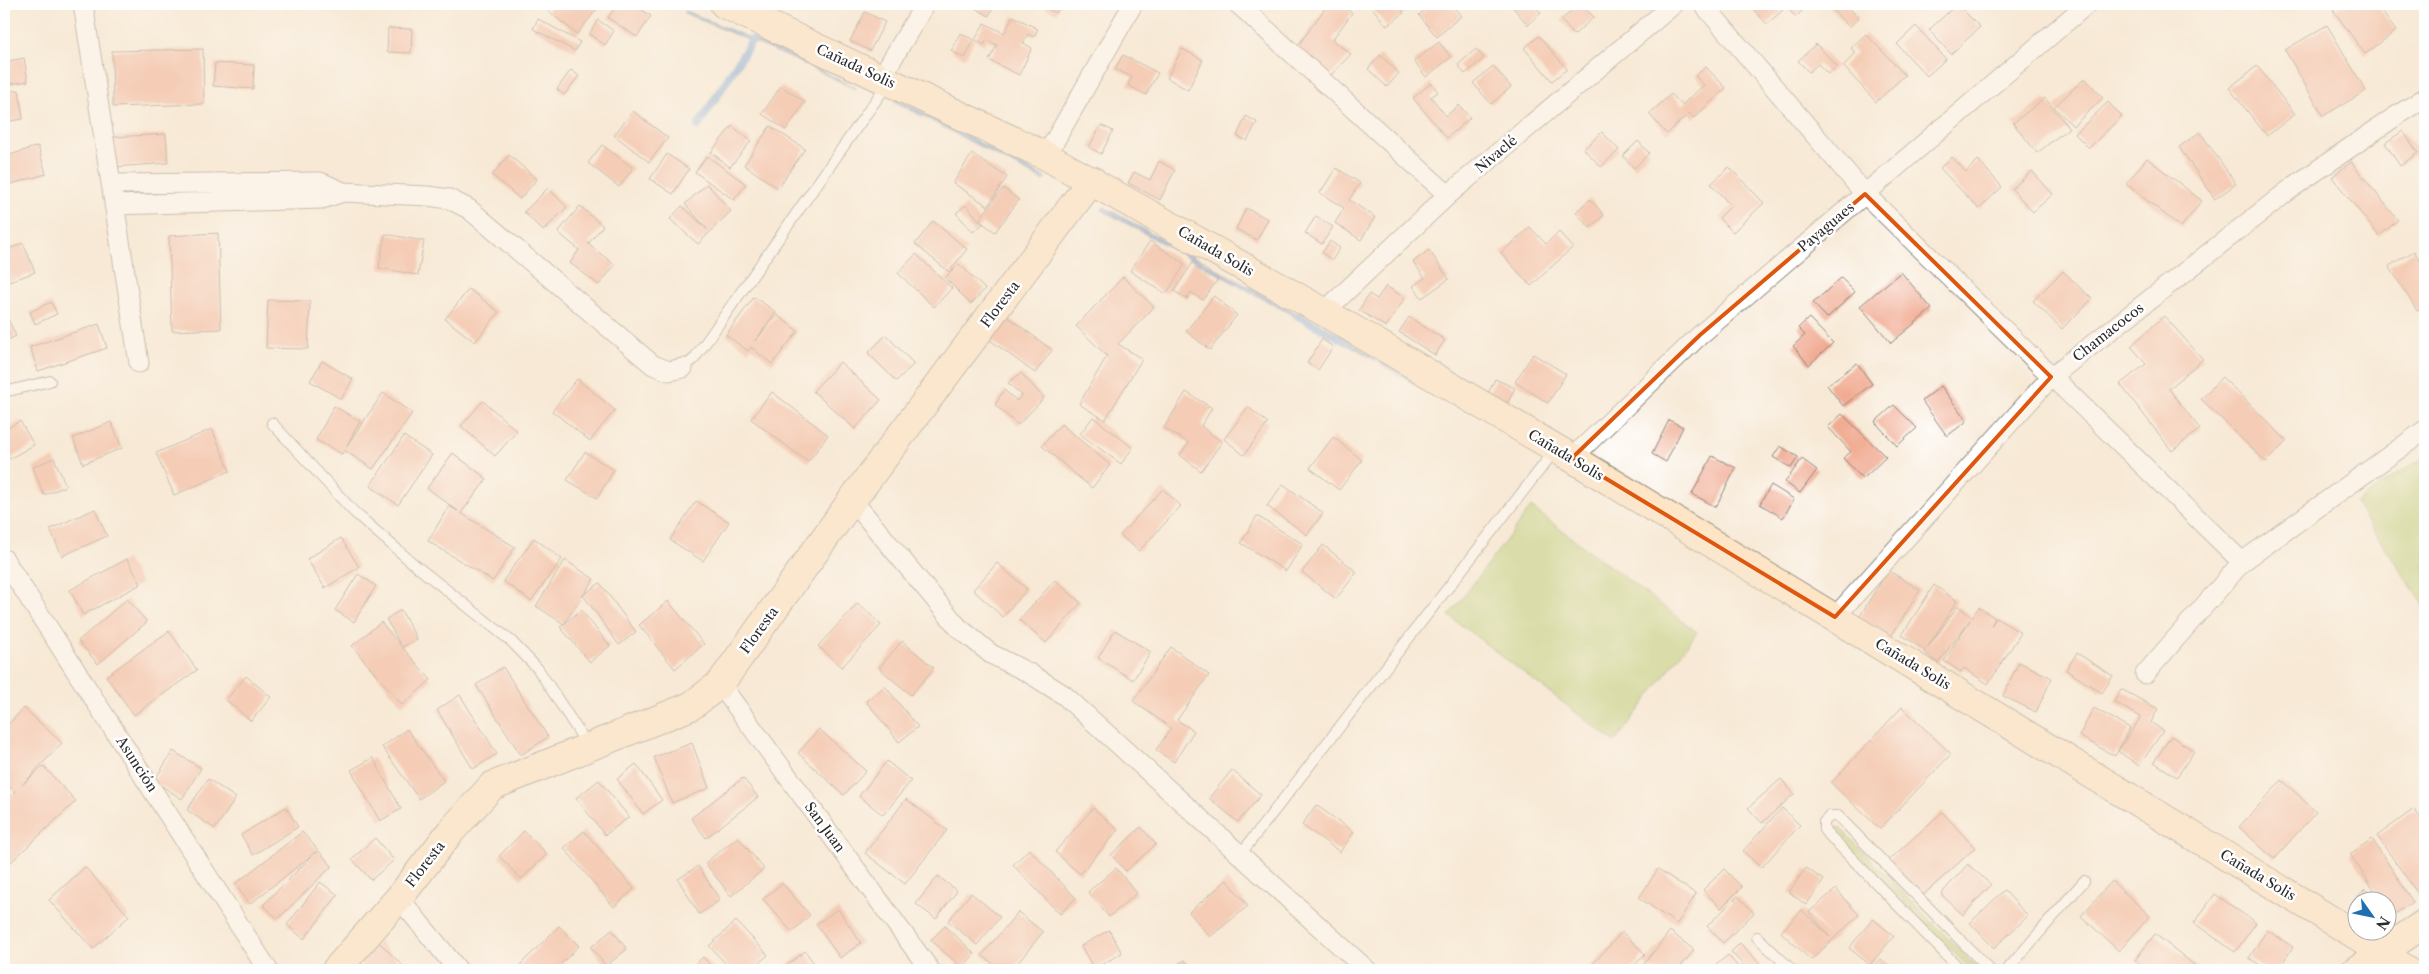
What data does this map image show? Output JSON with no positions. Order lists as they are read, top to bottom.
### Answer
{
  "streets": {
    "street": [
      "Cañada Solis",
      "Nivaclé",
      "Payaguaes",
      "Floresta",
      "Chamacocos",
      "Asunción",
      "San Juan"
    ]
  },
  "crossings": [
    ["Cañada Solis", "Nivaclé"],
    ["Cañada Solis", "Payaguaes"],
    ["Cañada Solis", "Floresta"],
    ["Cañada Solis", "Chamacocos"],
    ["Floresta", "San Juan"]
  ],
  "north": "bottom right"
}
